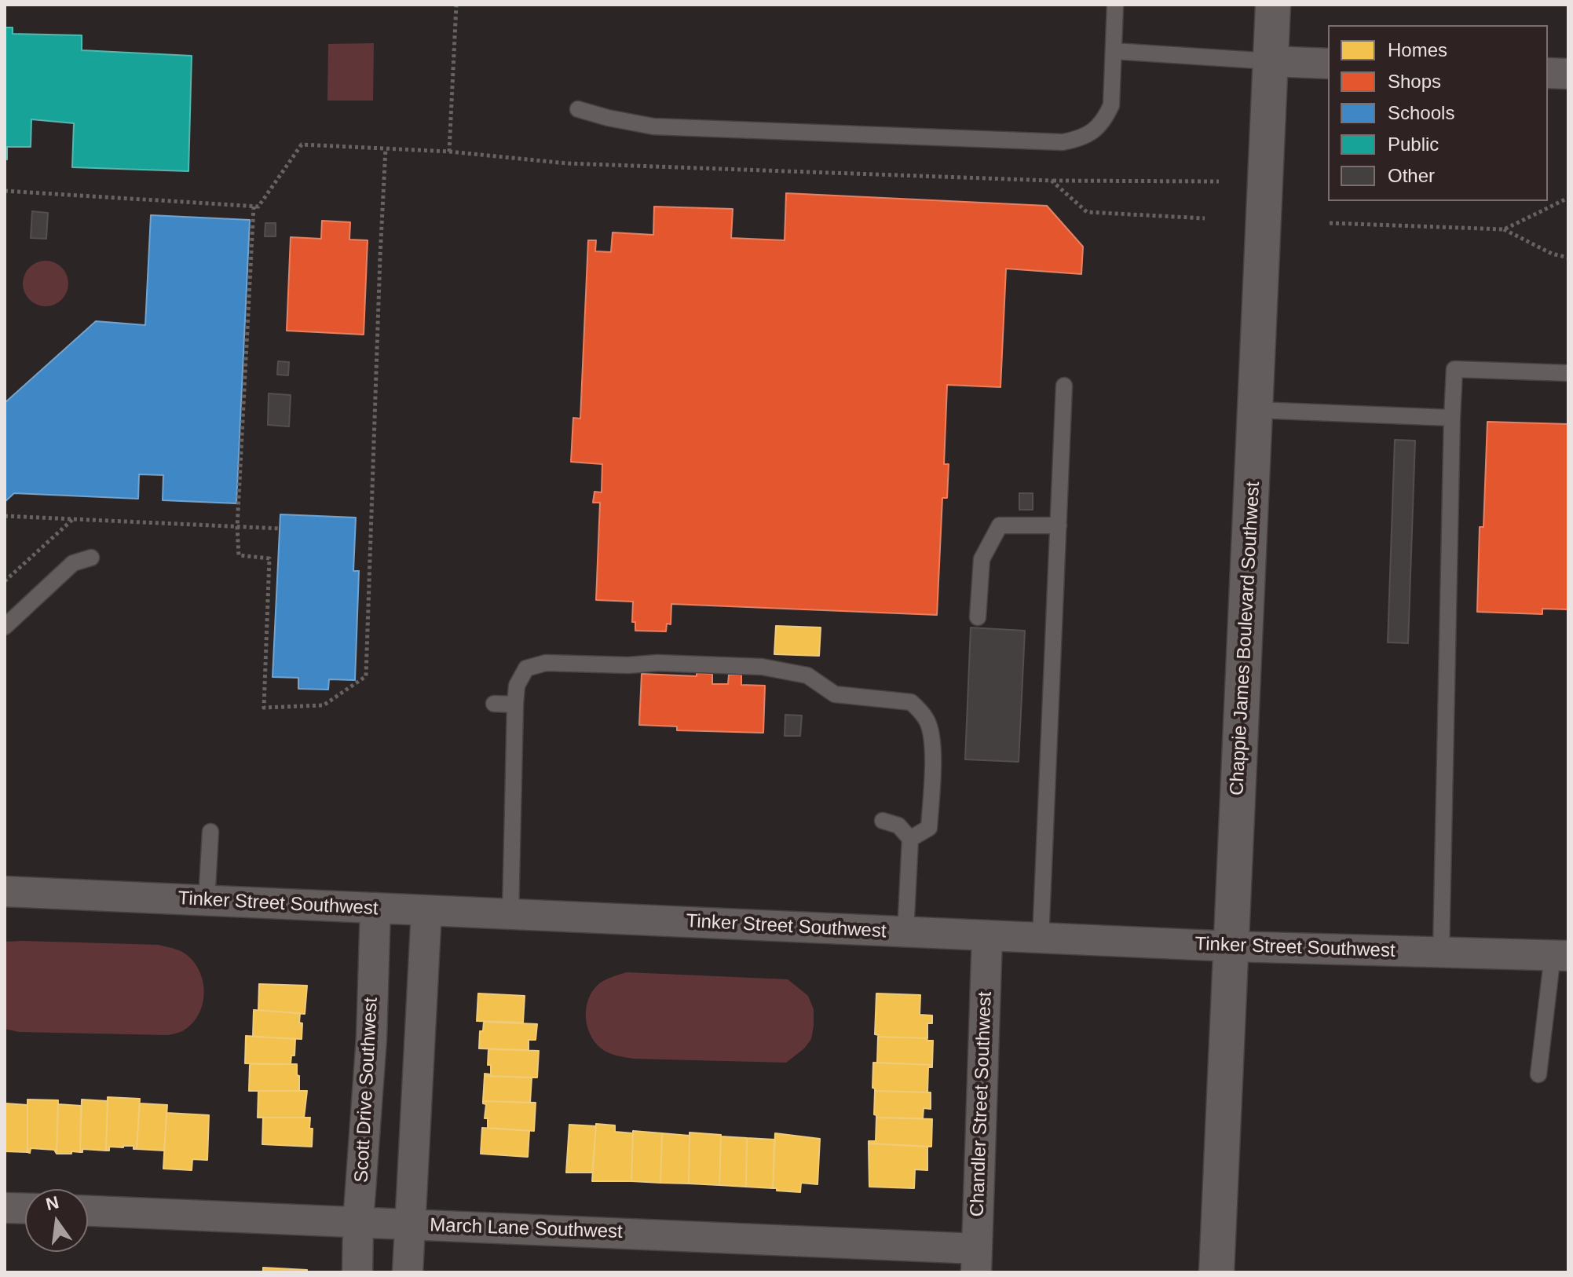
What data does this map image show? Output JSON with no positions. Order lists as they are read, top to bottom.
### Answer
{
  "streets": {
    "street": [
      "Chappie James Boulevard Southwest",
      "Tinker Street Southwest",
      "Scott Drive Southwest",
      "Chandler Street Southwest",
      "March Lane Southwest"
    ]
  },
  "crossings": [
    ["Chappie James Boulevard Southwest", "Tinker Street Southwest"],
    ["Tinker Street Southwest", "Scott Drive Southwest"],
    ["Tinker Street Southwest", "Chandler Street Southwest"],
    ["Scott Drive Southwest", "March Lane Southwest"],
    ["Chandler Street Southwest", "March Lane Southwest"]
  ],
  "legend": [
    "Homes",
    "Shops",
    "Schools",
    "Public",
    "Other"
  ],
  "north": "top"
}
